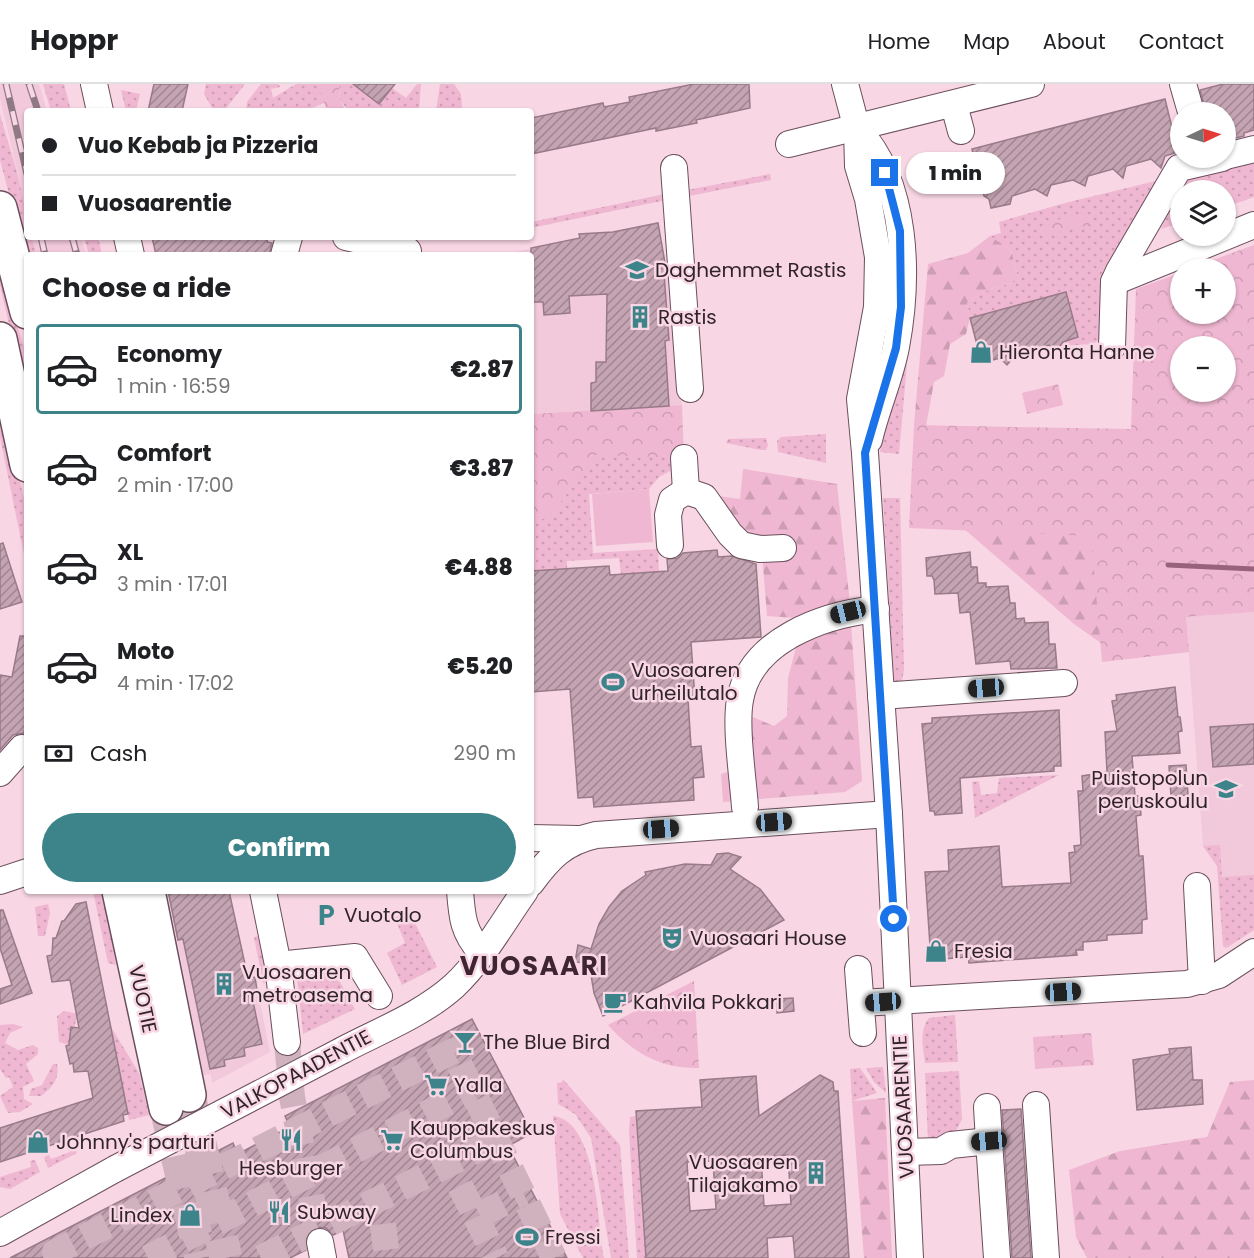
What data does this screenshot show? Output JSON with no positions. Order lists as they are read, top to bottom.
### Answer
{
  "streets": {
    "main road": ["VUOTIE"],
    "street": ["VALKOPAADENTIE", "VUOSAARENTIE"]
  },
  "districts": ["VUOSAARI"],
  "places": {
    "school or university": ["Daghemmet Rastis", "Puistopolun peruskoulu"],
    "building": ["Rastis", "Vuosaaren metroasema", "Vuosaaren Tilajakamo"],
    "shop": [
      "Hieronta Hanne",
      "Fresia",
      "Johnny's parturi",
      "Lindex"
    ],
    "sports": ["Vuosaaren urheilutalo", "Fressi"],
    "parking": ["Vuotalo"],
    "theatre": ["Vuosaari House"],
    "cafe": ["Kahvila Pokkari"],
    "bar": ["The Blue Bird"],
    "supermarket": ["Yalla", "Kauppakeskus Columbus"],
    "restaurant": ["Hesburger", "Subway"]
  },
  "north": "right",
  "page": {
    "header": "Hoppr",
    "nav": [
      "Home",
      "Map",
      "About",
      "Contact"
    ],
    "map_buttons": ["+", "−"],
    "banner": ["Vuo Kebab ja Pizzeria", "Vuosaarentie"],
    "bubble": "1 min",
    "heading": "Choose a ride",
    "list": [
      {
        "name": "Economy",
        "note": "1 min · 16:59",
        "value": "€2.87"
      },
      {
        "name": "Comfort",
        "note": "2 min · 17:00",
        "value": "€3.87"
      },
      {
        "name": "XL",
        "note": "3 min · 17:01",
        "value": "€4.88"
      },
      {
        "name": "Moto",
        "note": "4 min · 17:02",
        "value": "€5.20"
      }
    ],
    "pay": ["Cash", "290 m"],
    "buttons": "Confirm"
  }
}
